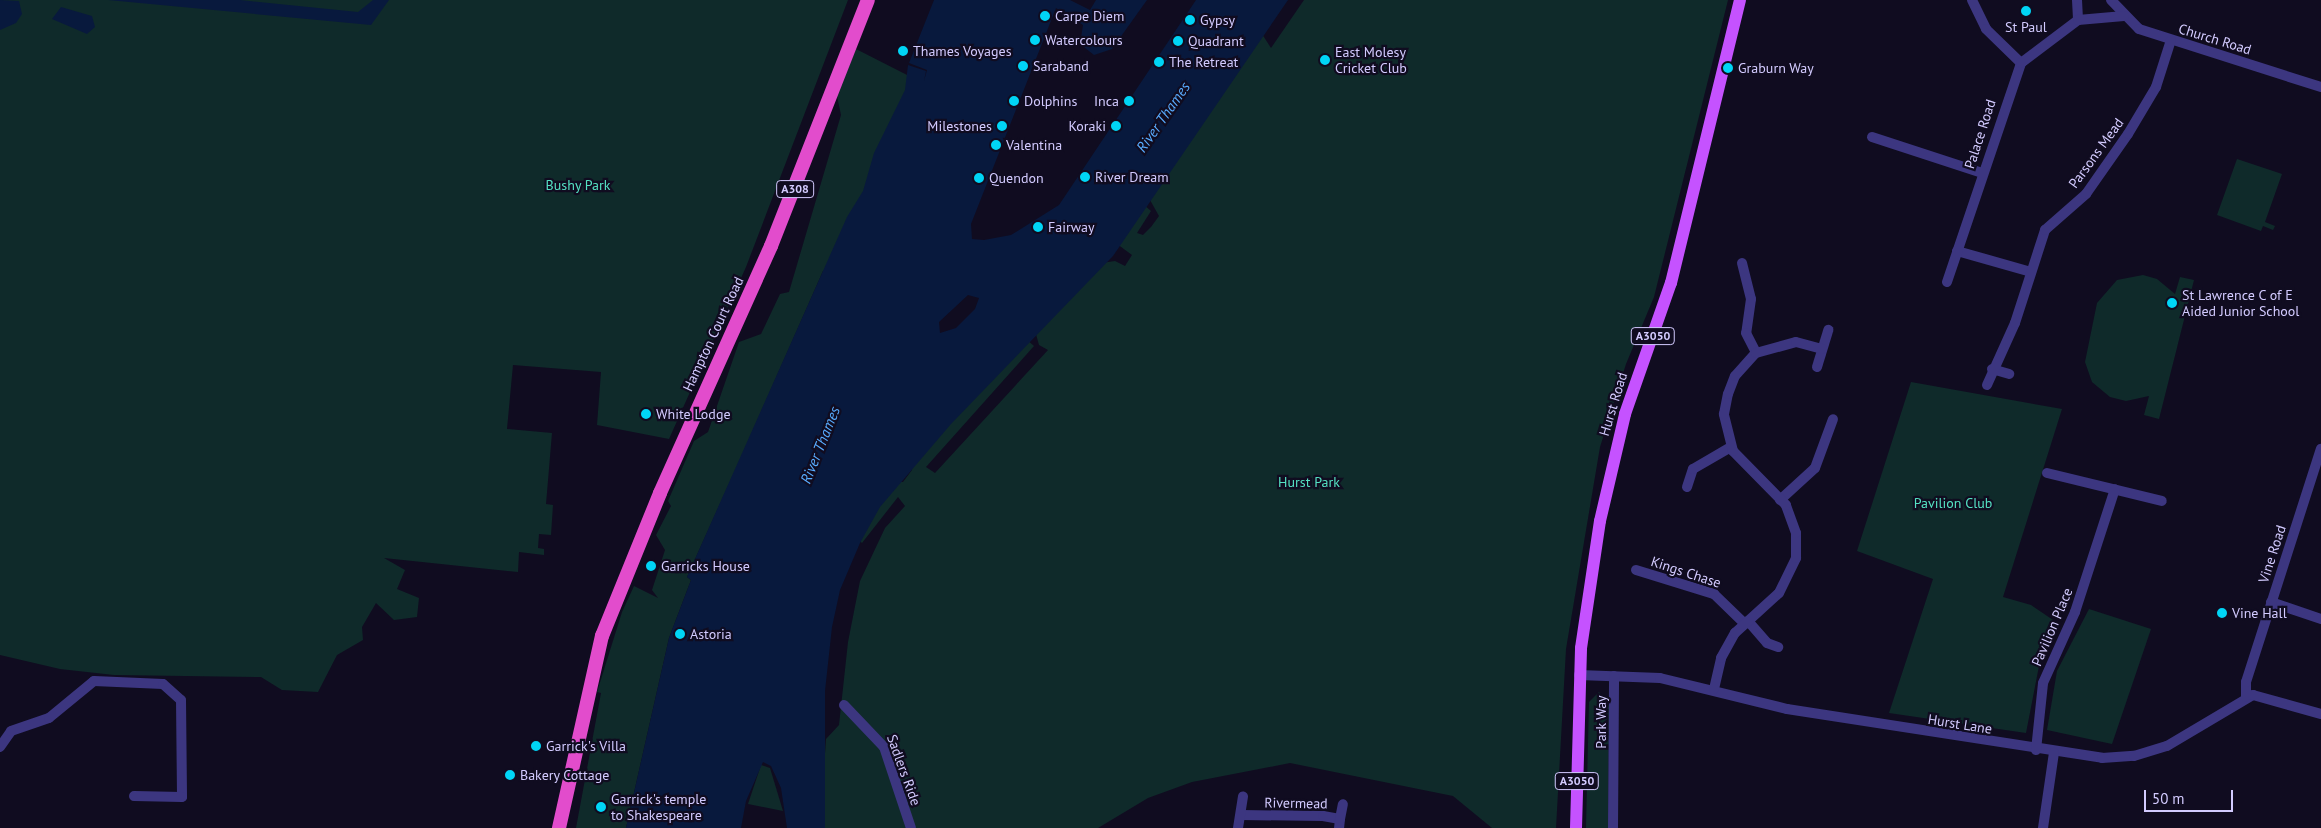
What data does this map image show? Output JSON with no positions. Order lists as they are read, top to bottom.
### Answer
{
  "streets": {
    "highway": ["A308", "Hampton Court Road"],
    "main road": ["A3050", "Hurst Road"],
    "street": [
      "Church Road",
      "Palace Road",
      "Parsons Mead",
      "Vine Road",
      "Kings Chase",
      "Pavilion Place",
      "Park Way",
      "Hurst Lane",
      "Sadlers Ride",
      "Rivermead"
    ]
  },
  "crossings": [
    ["Church Road", "Parsons Mead"],
    ["Hurst Road", "Hurst Lane"],
    ["Vine Road", "Hurst Lane"],
    ["Pavilion Place", "Hurst Lane"],
    ["Park Way", "Hurst Lane"]
  ],
  "water": ["River Thames"],
  "parks": ["Bushy Park", "Hurst Park", "Pavilion Club"],
  "places": [
    "St Paul",
    "Carpe Diem",
    "Gypsy",
    "Watercolours",
    "Quadrant",
    "Thames Voyages",
    "East Molesy Cricket Club",
    "The Retreat",
    "Saraband",
    "Graburn Way",
    "Dolphins",
    "Inca",
    "Milestones",
    "Koraki",
    "Valentina",
    "River Dream",
    "Quendon",
    "Fairway",
    "St Lawrence C of E Aided Junior School",
    "White Lodge",
    "Garricks House",
    "Vine Hall",
    "Astoria",
    "Garrick's Villa",
    "Bakery Cottage",
    "Garrick's temple to Shakespeare"
  ],
  "scale_bar": "50 m"
}
